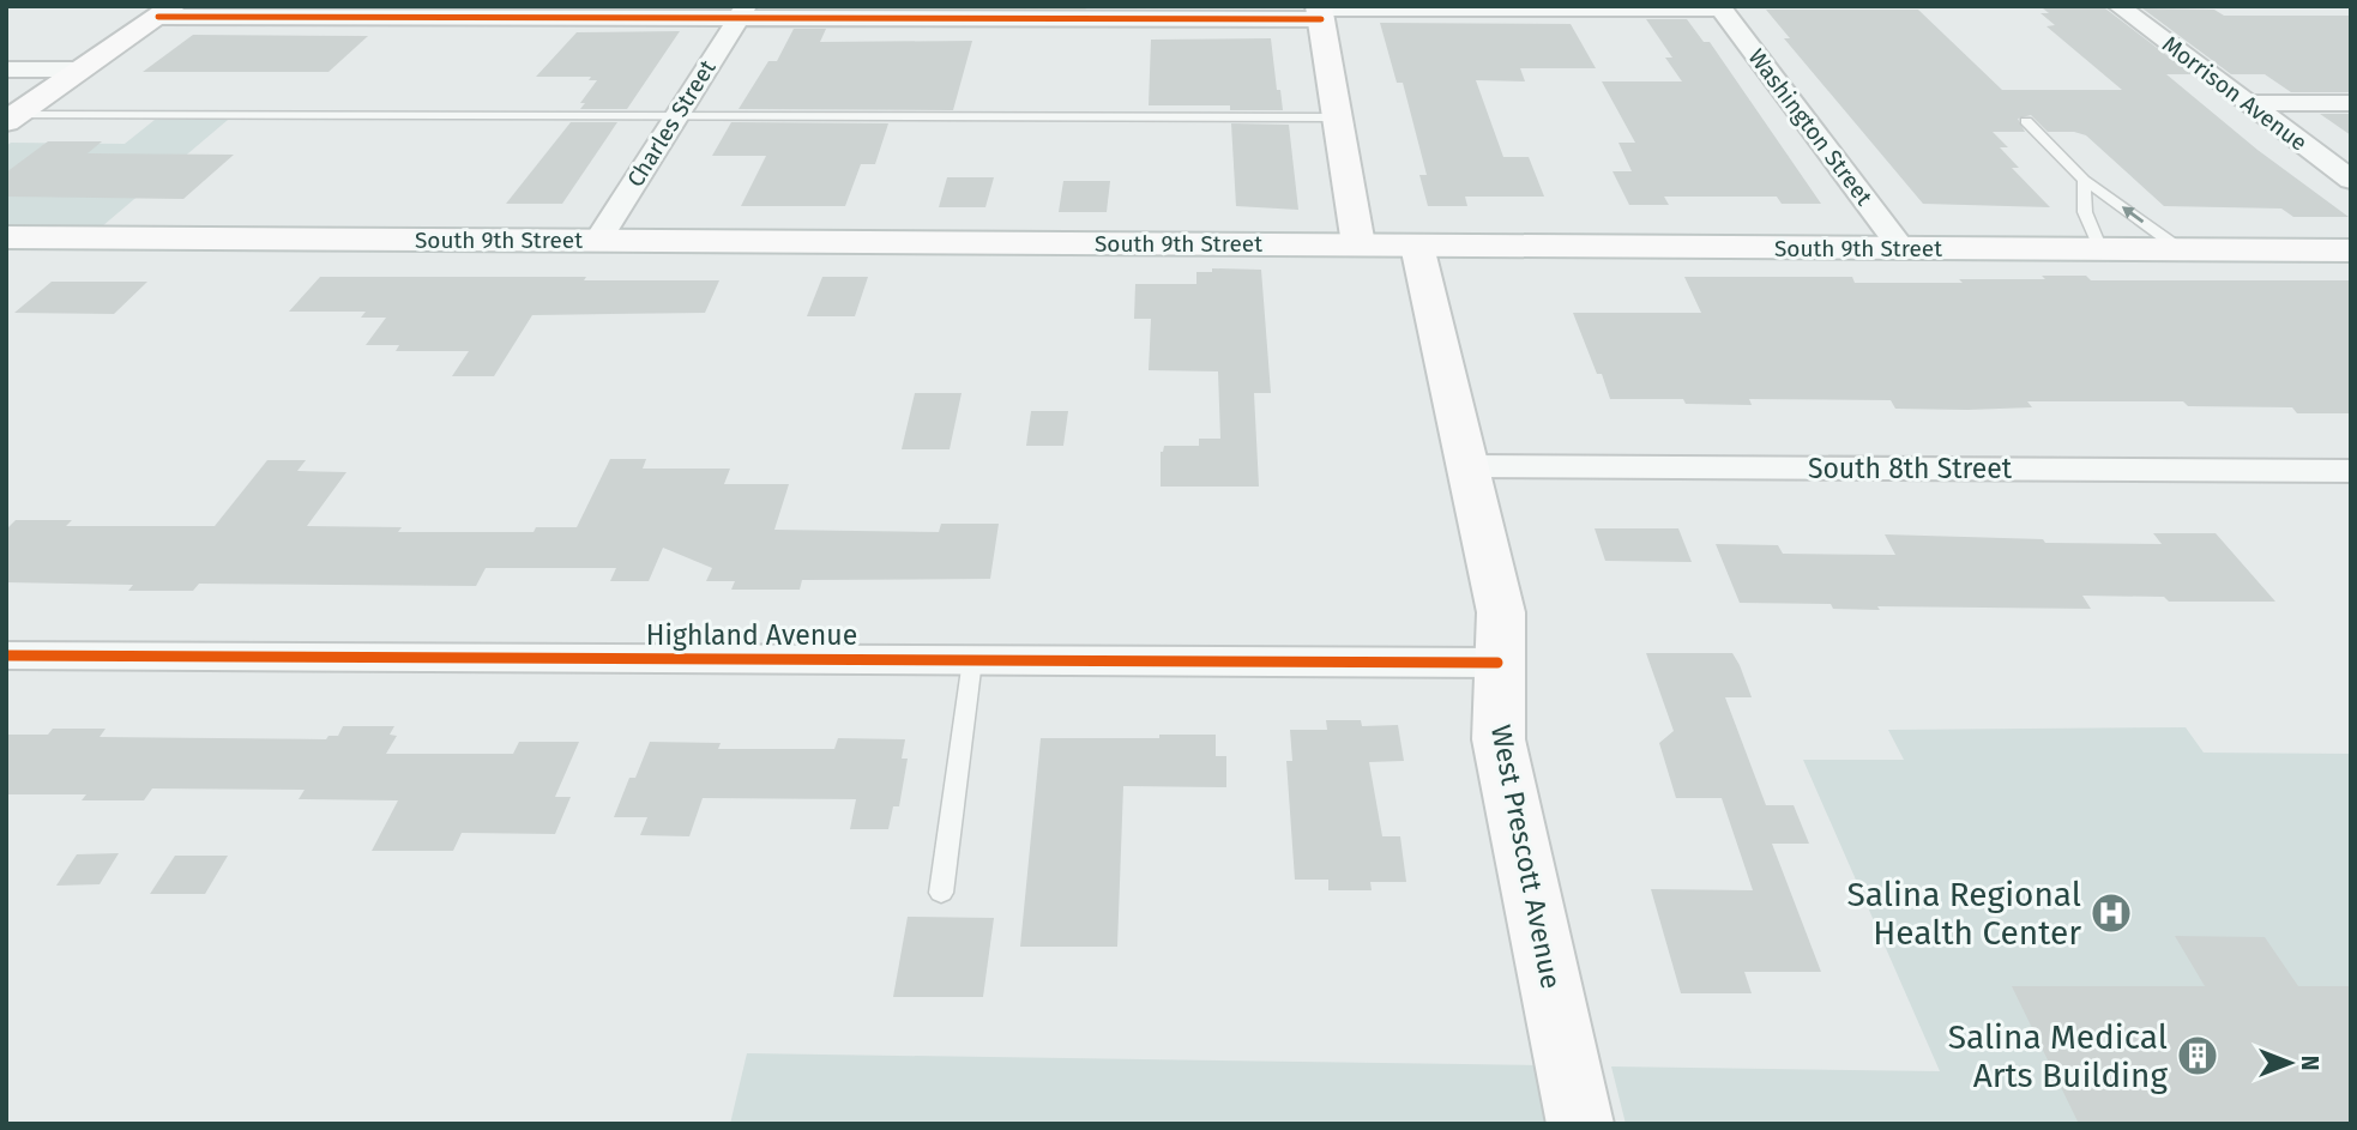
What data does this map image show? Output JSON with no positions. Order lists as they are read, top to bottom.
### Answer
{
  "streets": {
    "main road": ["South 9th Street", "West Prescott Avenue"],
    "street": [
      "Morrison Avenue",
      "Charles Street",
      "Washington Street",
      "South 8th Street",
      "Highland Avenue"
    ]
  },
  "crossings": [
    ["Charles Street", "South 9th Street"],
    ["Washington Street", "South 9th Street"],
    ["South 9th Street", "West Prescott Avenue"],
    ["South 8th Street", "West Prescott Avenue"],
    ["Highland Avenue", "West Prescott Avenue"]
  ],
  "places": {
    "hospital": ["Salina Regional Health Center"],
    "building": ["Salina Medical Arts Building"]
  },
  "north": "right"
}
